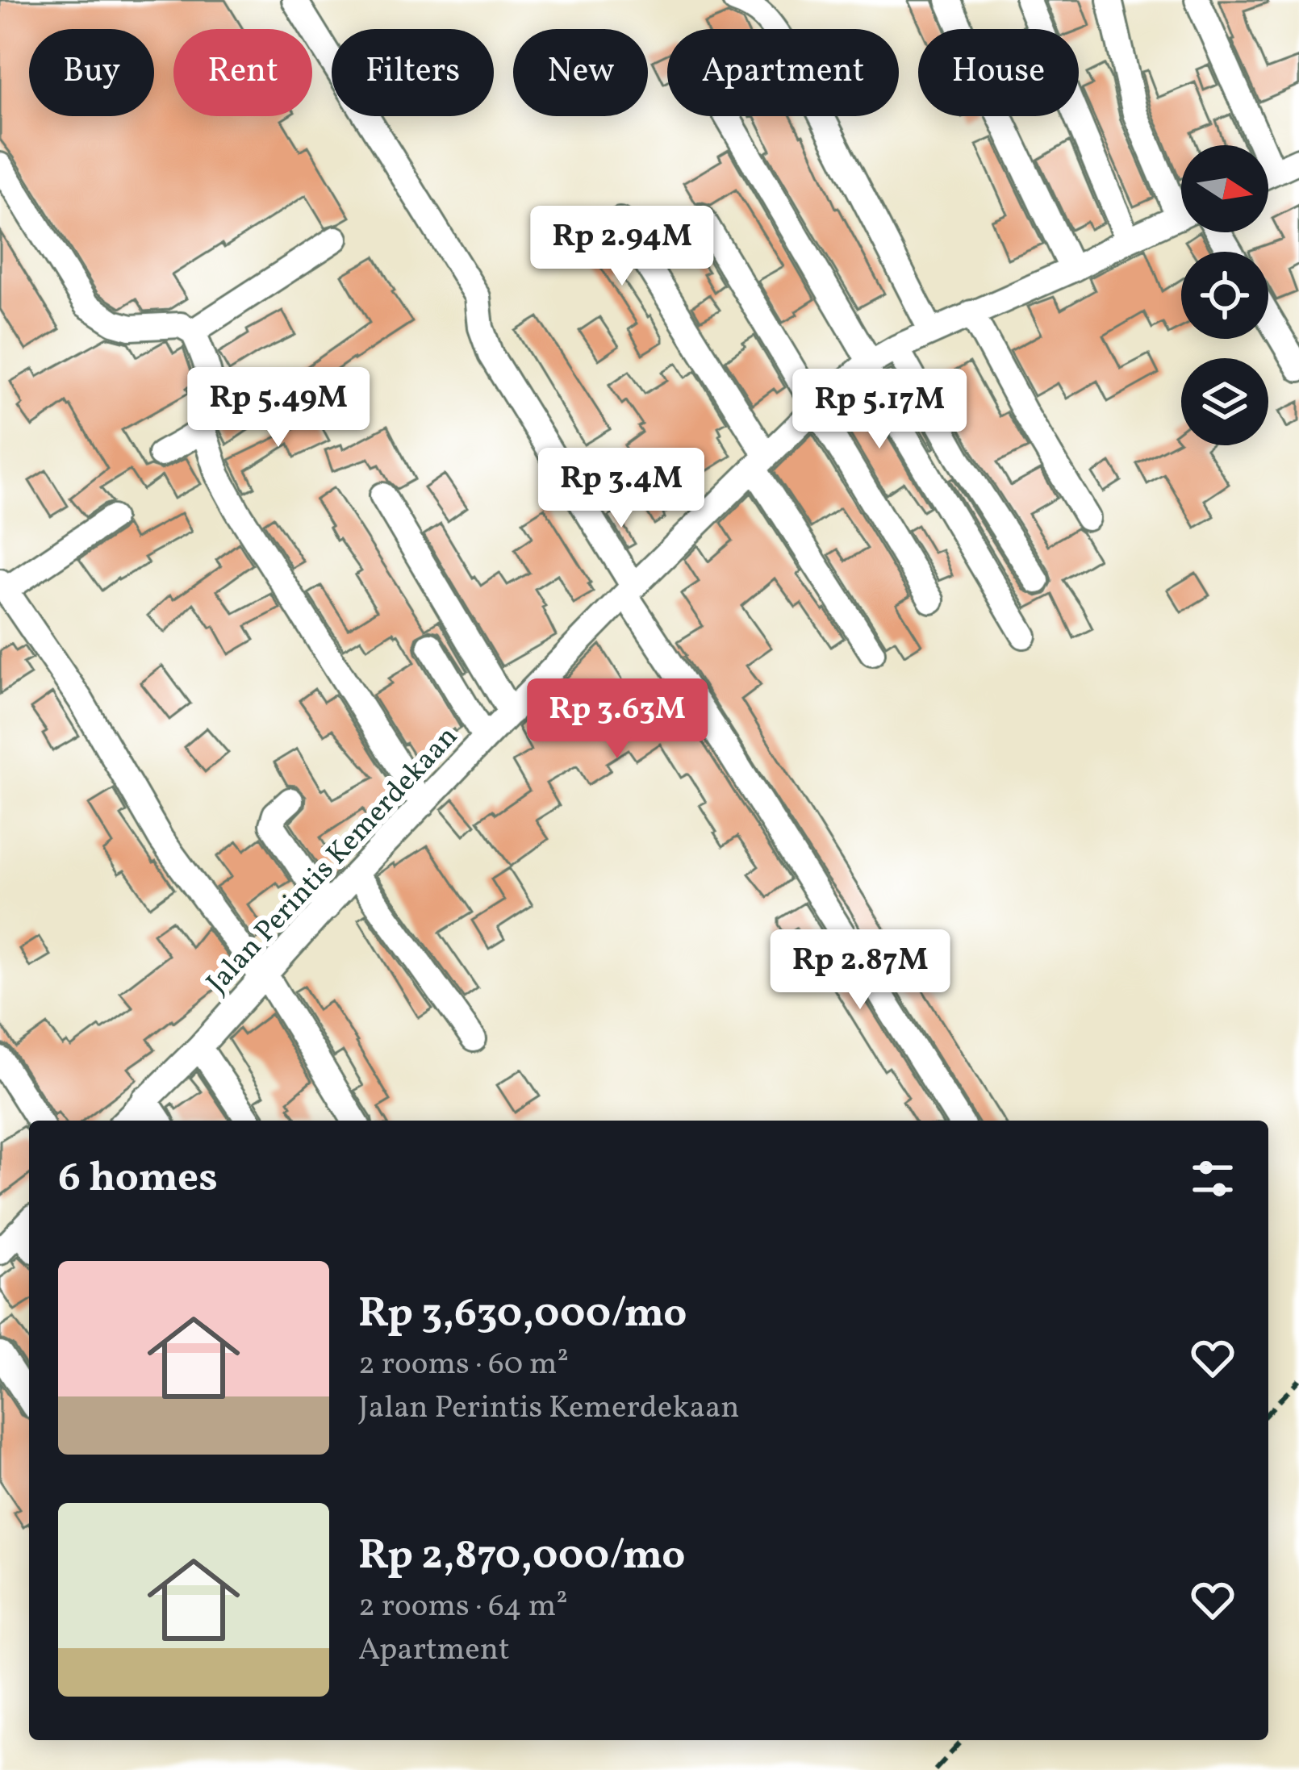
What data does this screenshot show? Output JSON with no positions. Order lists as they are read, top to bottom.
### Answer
{
  "streets": {
    "street": ["Jalan Perintis Kemerdekaan"]
  },
  "north": "right",
  "page": {
    "chip": [
      "Buy",
      "Rent",
      "Filters",
      "New",
      "Apartment",
      "House"
    ],
    "price": [
      "Rp 2.94M",
      "Rp 5.49M",
      "Rp 5.17M",
      "Rp 3.4M",
      "Rp 3.63M",
      "Rp 2.87M"
    ],
    "heading": "6 homes",
    "list": [
      {
        "name": "Rp 3,630,000/mo",
        "note": "2 rooms · 60 m² · Jalan Perintis Kemerdekaan"
      },
      {
        "name": "Rp 2,870,000/mo",
        "note": "2 rooms · 64 m² · Apartment"
      }
    ]
  }
}
